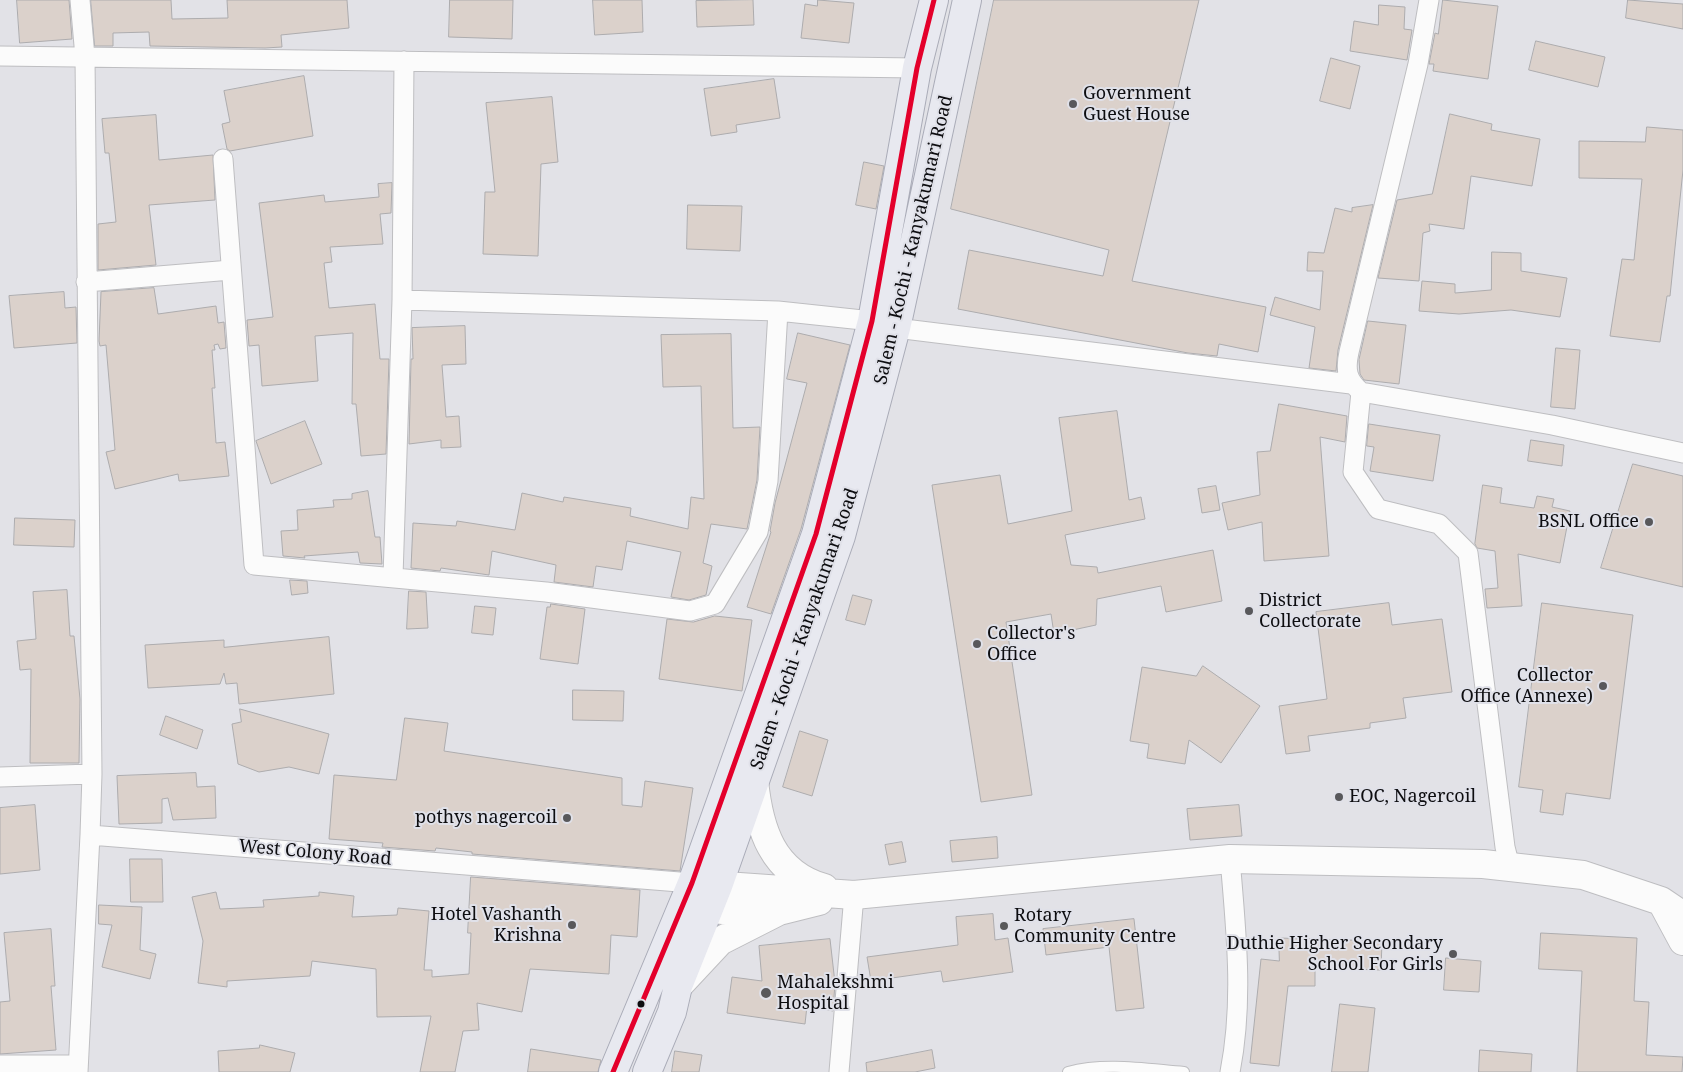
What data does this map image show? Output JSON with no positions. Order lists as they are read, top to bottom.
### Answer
{
  "streets": {
    "highway": ["Salem - Kochi - Kanyakumari Road"],
    "street": ["West Colony Road"]
  },
  "crossings": [
    ["Salem - Kochi - Kanyakumari Road", "West Colony Road"]
  ],
  "places": [
    "Government Guest House",
    "BSNL Office",
    "District Collectorate",
    "Collector's Office",
    "Collector Office (Annexe)",
    "EOC, Nagercoil",
    "pothys nagercoil",
    "Hotel Vashanth Krishna",
    "Rotary Community Centre",
    "Duthie Higher Secondary School For Girls",
    "Mahalekshmi Hospital"
  ]
}
